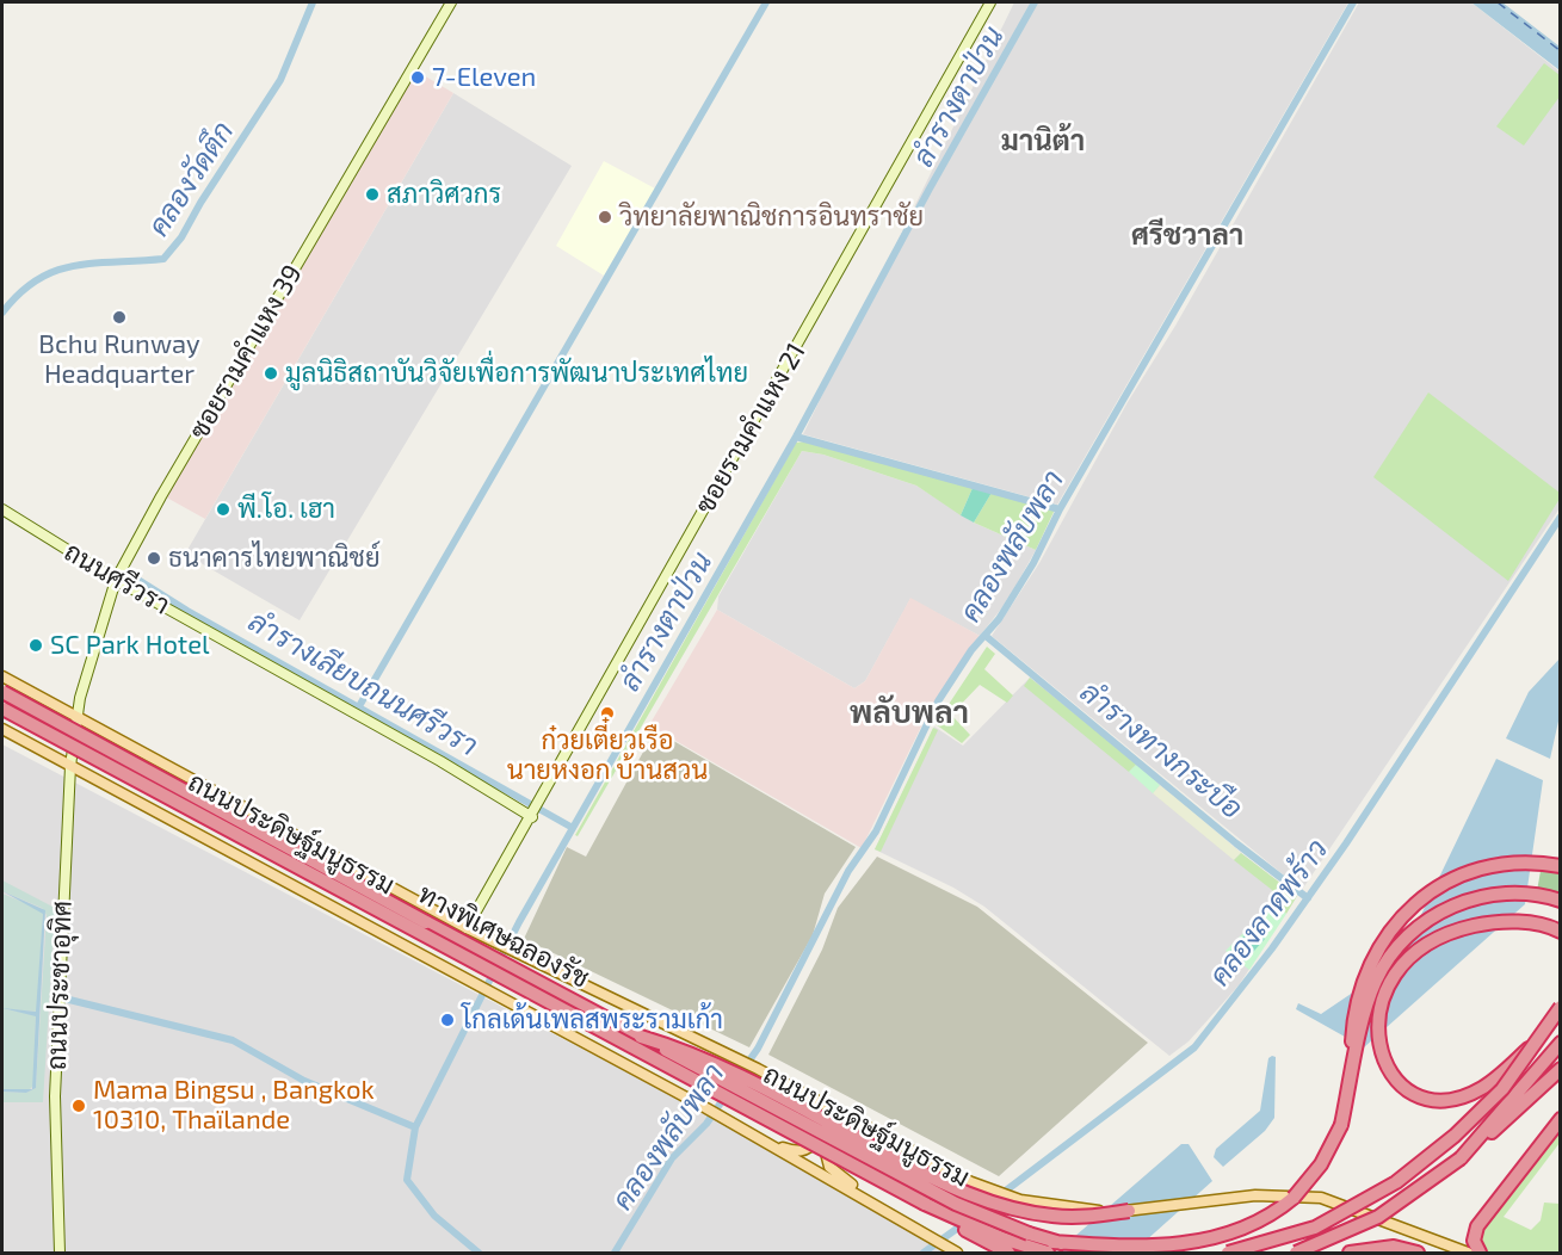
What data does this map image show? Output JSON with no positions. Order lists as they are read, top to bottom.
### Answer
{
  "streets": {
    "highway": ["ทางพิเศษฉลองรัช"],
    "main road": ["ถนนประดิษฐ์มนูธรรม"],
    "street": [
      "ซอยรามคำแหง 39",
      "ซอยรามคำแหง 21",
      "ถนนศรีวรา",
      "ถนนประชาอุทิศ"
    ]
  },
  "crossings": [
    ["ซอยรามคำแหง 39", "ถนนศรีวรา"],
    ["ซอยรามคำแหง 39", "ถนนประดิษฐ์มนูธรรม"],
    ["ซอยรามคำแหง 39", "ถนนประชาอุทิศ"],
    ["ซอยรามคำแหง 21", "ถนนศรีวรา"],
    ["ซอยรามคำแหง 21", "ถนนประดิษฐ์มนูธรรม"],
    ["ถนนประดิษฐ์มนูธรรม", "ถนนประชาอุทิศ"]
  ],
  "districts": ["มานิต้า", "ศรีชวาลา", "พลับพลา"],
  "water": [
    "ลำรางตาป่วน",
    "คลองวัดตึก",
    "คลองพลับพลา",
    "ลำรางเลียบถนนศรีวรา",
    "ลำรางทางกระบือ",
    "คลองลาดพร้าว"
  ],
  "places": [
    "7-Eleven",
    "สภาวิศวกร",
    "วิทยาลัยพาณิชการอินทราชัย",
    "Bchu Runway Headquarter",
    "มูลนิธิสถาบันวิจัยเพื่อการพัฒนาประเทศไทย",
    "พี.โอ. เฮา",
    "ธนาคารไทยพาณิชย์",
    "SC Park Hotel",
    "ก๋วยเตี๋ยวเรือ นายหงอก บ้านสวน",
    "โกลเด้นเพลสพระรามเก้า",
    "Mama Bingsu , Bangkok 10310, Thaïlande"
  ]
}
